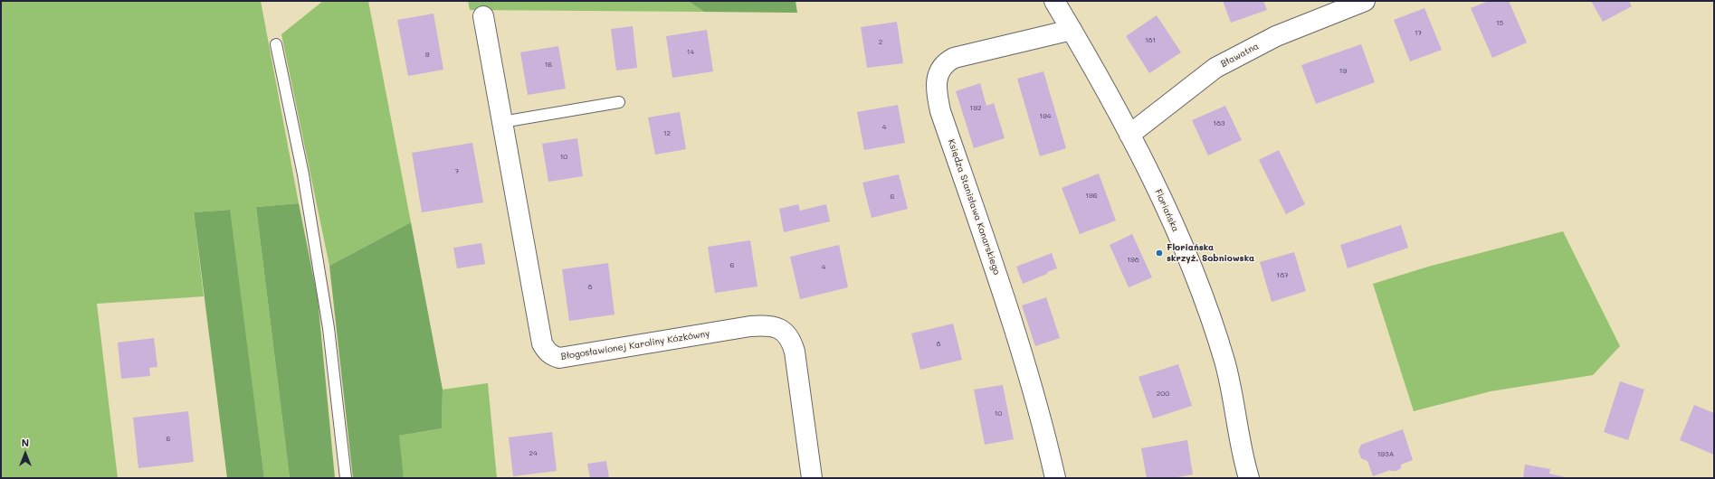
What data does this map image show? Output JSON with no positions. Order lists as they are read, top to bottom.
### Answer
{
  "streets": {
    "street": [
      "Bławatna",
      "Księdza Stanisława Konarskiego",
      "Floriańska",
      "Błogosławionej Karoliny Kózkówny"
    ]
  },
  "crossings": [
    ["Bławatna", "Floriańska"],
    ["Księdza Stanisława Konarskiego", "Floriańska"]
  ],
  "places": ["Floriańska skrzyż. Sobniowska"],
  "house_numbers": [
    "15",
    "17",
    "181",
    "2",
    "14",
    "9",
    "16",
    "19",
    "192",
    "194",
    "183",
    "4",
    "12",
    "10",
    "7",
    "196",
    "6",
    "198",
    "6",
    "4",
    "187",
    "8",
    "8",
    "200",
    "10",
    "6",
    "24",
    "193A"
  ],
  "north": "top"
}
